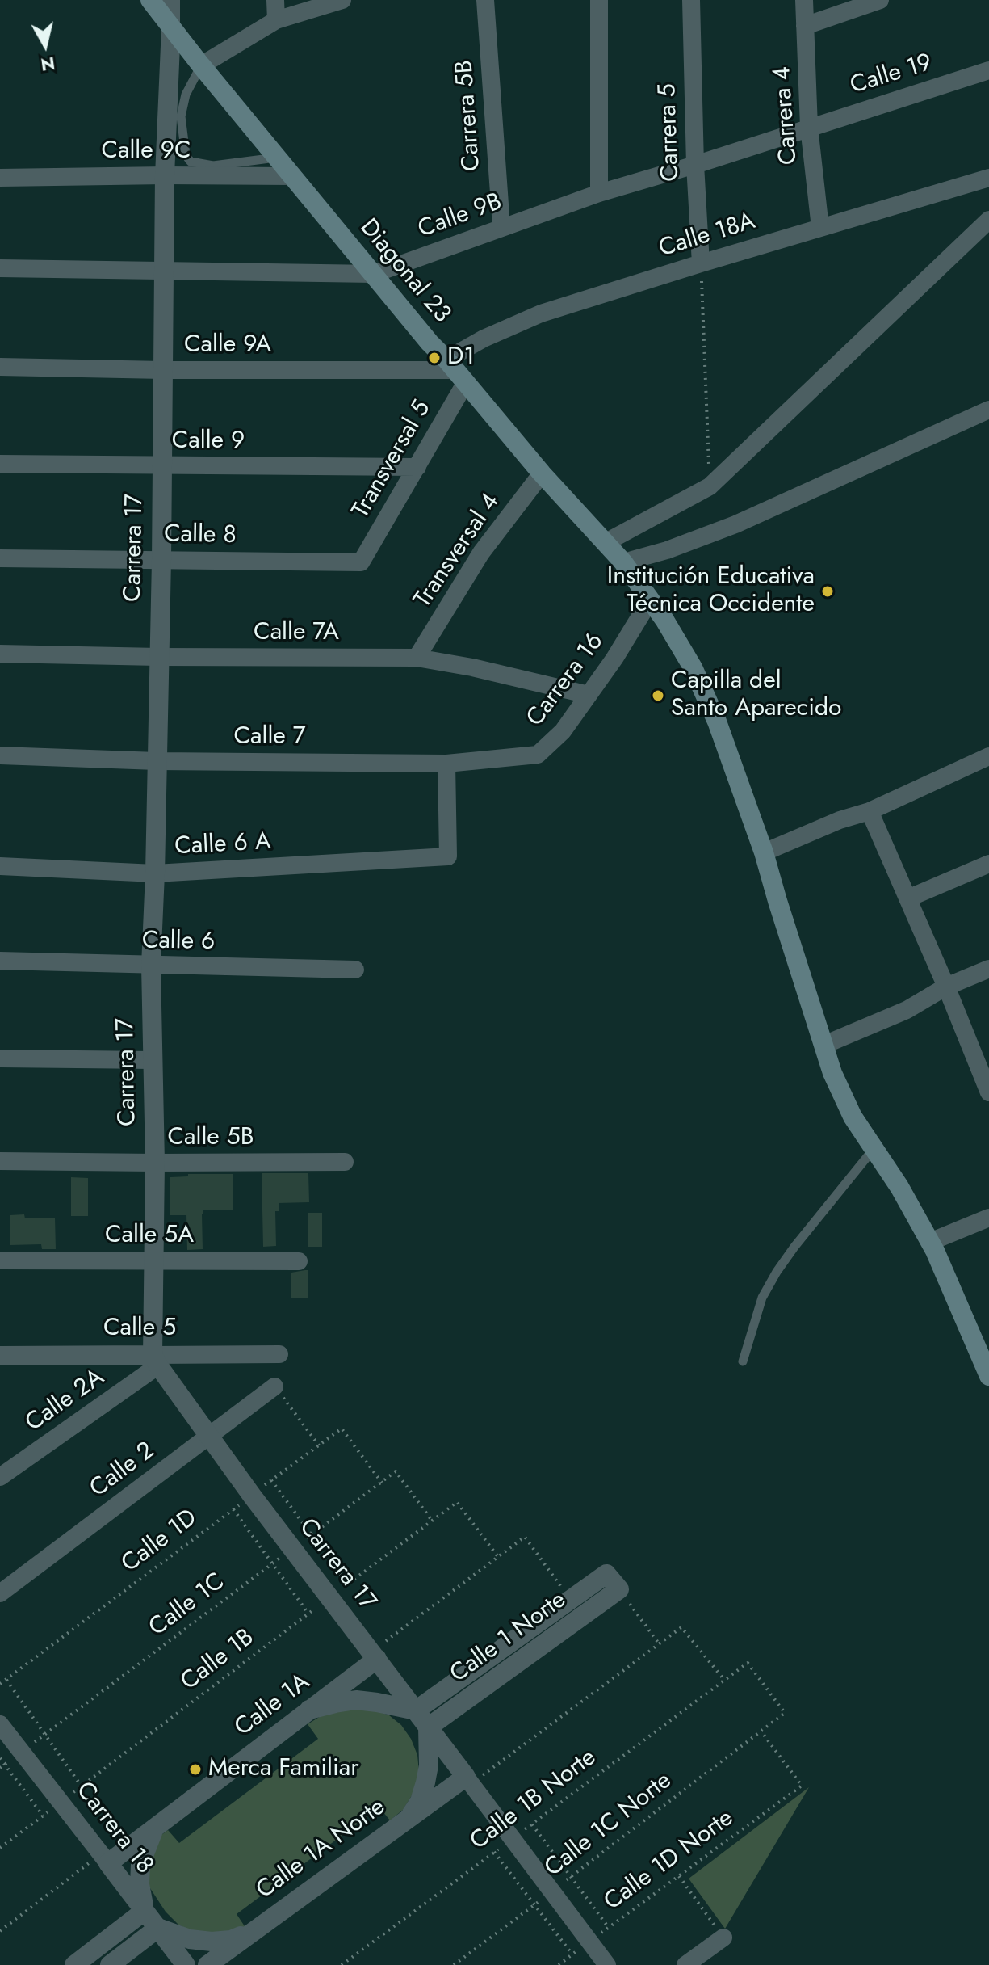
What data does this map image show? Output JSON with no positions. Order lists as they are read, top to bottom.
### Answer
{
  "streets": {
    "main road": ["Diagonal 23"],
    "street": [
      "Calle 19",
      "Carrera 5B",
      "Carrera 4",
      "Carrera 5",
      "Calle 9C",
      "Calle 9B",
      "Calle 18A",
      "Calle 9A",
      "Calle 9",
      "Transversal 5",
      "Calle 8",
      "Carrera 17",
      "Transversal 4",
      "Calle 7A",
      "Carrera 16",
      "Calle 7",
      "Calle 6 A",
      "Calle 6",
      "Calle 5B",
      "Calle 5A",
      "Calle 5",
      "Calle 2A",
      "Calle 2",
      "Calle 1 Norte",
      "Calle 1A",
      "Carrera 18",
      "Calle 1A Norte"
    ],
    "path": [
      "Calle 1D",
      "Calle 1C",
      "Calle 1B",
      "Calle 1B Norte",
      "Calle 1C Norte",
      "Calle 1D Norte"
    ]
  },
  "crossings": [
    ["Calle 19", "Carrera 4"],
    ["Calle 19", "Calle 9B"],
    ["Carrera 5B", "Calle 9B"],
    ["Carrera 4", "Calle 9B"],
    ["Carrera 4", "Calle 18A"],
    ["Carrera 5", "Calle 9B"],
    ["Carrera 5", "Calle 18A"],
    ["Calle 9C", "Diagonal 23"],
    ["Calle 9C", "Carrera 17"],
    ["Calle 9B", "Diagonal 23"],
    ["Calle 9B", "Carrera 17"],
    ["Calle 18A", "Diagonal 23"],
    ["Calle 18A", "Calle 9A"],
    ["Calle 18A", "Transversal 5"],
    ["Diagonal 23", "Calle 9A"],
    ["Diagonal 23", "Transversal 5"],
    ["Diagonal 23", "Carrera 17"],
    ["Diagonal 23", "Transversal 4"],
    ["Diagonal 23", "Carrera 16"],
    ["Calle 9A", "Transversal 5"],
    ["Calle 9A", "Carrera 17"],
    ["Calle 9", "Transversal 5"],
    ["Calle 9", "Carrera 17"],
    ["Transversal 5", "Calle 8"],
    ["Calle 8", "Carrera 17"],
    ["Carrera 17", "Calle 7A"],
    ["Carrera 17", "Calle 7"],
    ["Carrera 17", "Calle 6 A"],
    ["Carrera 17", "Calle 6"],
    ["Carrera 17", "Calle 5B"],
    ["Carrera 17", "Calle 5A"],
    ["Carrera 17", "Calle 5"],
    ["Carrera 17", "Calle 2A"],
    ["Carrera 17", "Calle 2"],
    ["Carrera 17", "Calle 1D"],
    ["Carrera 17", "Calle 1C"],
    ["Carrera 17", "Calle 1 Norte"],
    ["Carrera 17", "Calle 1B"],
    ["Carrera 17", "Calle 1A"],
    ["Carrera 17", "Calle 1B Norte"],
    ["Carrera 17", "Calle 1C Norte"],
    ["Carrera 17", "Calle 1A Norte"],
    ["Carrera 17", "Calle 1D Norte"],
    ["Transversal 4", "Calle 7A"],
    ["Calle 7A", "Carrera 16"],
    ["Carrera 16", "Calle 7"],
    ["Calle 7", "Calle 6 A"],
    ["Calle 5", "Calle 2A"],
    ["Calle 1D", "Calle 1C"],
    ["Calle 1C", "Calle 1B"],
    ["Calle 1C", "Carrera 18"],
    ["Calle 1B", "Carrera 18"],
    ["Calle 1A", "Carrera 18"],
    ["Calle 1B Norte", "Calle 1C Norte"],
    ["Calle 1C Norte", "Calle 1D Norte"]
  ],
  "places": [
    "D1",
    "Institución Educativa Técnica Occidente",
    "Capilla del Santo Aparecido",
    "Merca Familiar"
  ],
  "north": "bottom"
}
